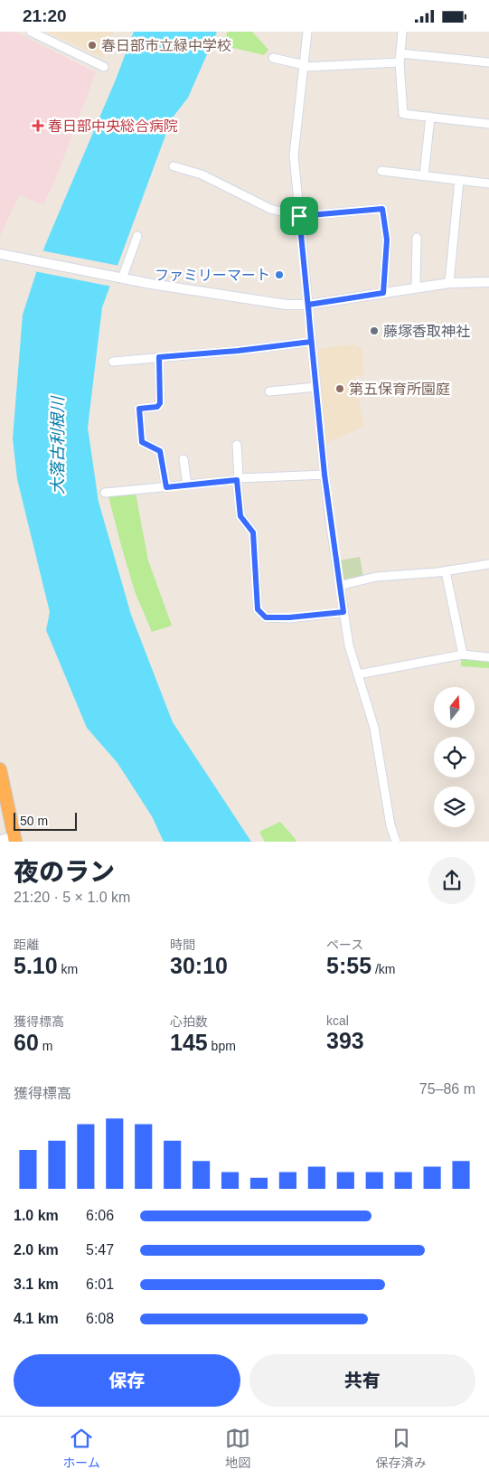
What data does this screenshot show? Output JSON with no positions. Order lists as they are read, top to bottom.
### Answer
{
  "water": ["大落古利根川"],
  "places": {
    "other": [
      "春日部市立緑中学校",
      "ファミリーマート",
      "藤塚香取神社",
      "第五保育所園庭"
    ],
    "health": ["春日部中央総合病院"]
  },
  "scale_bar": "50 m",
  "north": "top",
  "page": {
    "status": "21:20",
    "scale": "50 m",
    "heading": ["夜のラン", "21:20 · 5 × 1.0 km"],
    "stats": [
      ["距離", "5.10 km"],
      ["時間", "30:10"],
      ["ペース", "5:55 /km"],
      ["獲得標高", "60 m"],
      ["心拍数", "145 bpm"],
      ["kcal", "393"]
    ],
    "chart": ["獲得標高", "75–86 m"],
    "list": [
      {
        "name": "1.0 km",
        "note": "6:06"
      },
      {
        "name": "2.0 km",
        "note": "5:47"
      },
      {
        "name": "3.1 km",
        "note": "6:01"
      },
      {
        "name": "4.1 km",
        "note": "6:08"
      }
    ],
    "buttons": ["保存", "共有"],
    "tabs": ["ホーム", "地図", "保存済み"]
  }
}
